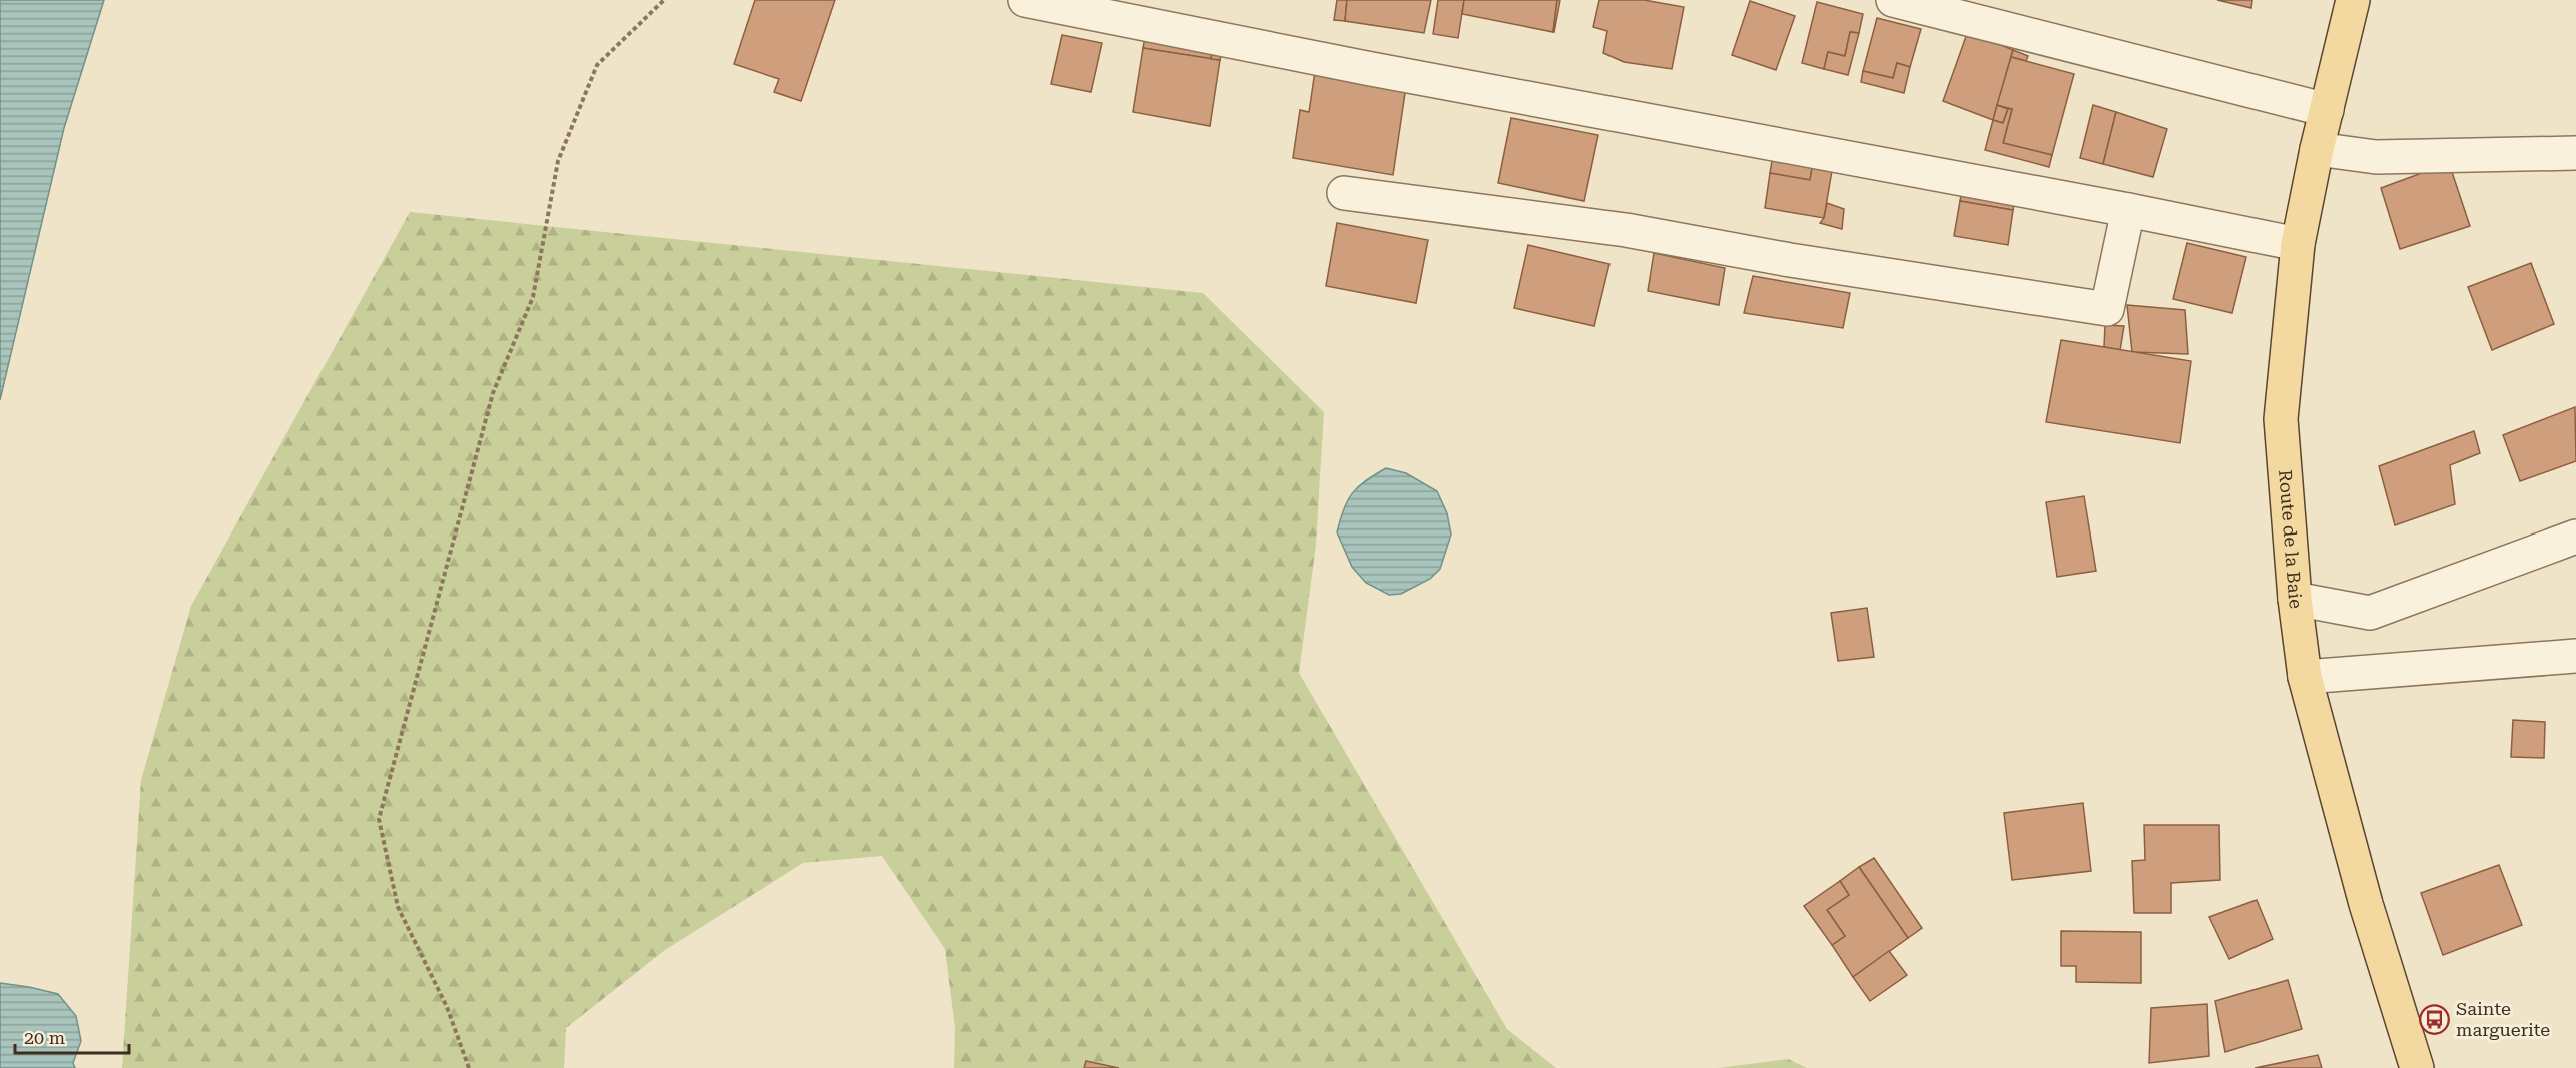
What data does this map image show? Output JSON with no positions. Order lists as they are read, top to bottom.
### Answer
{
  "streets": {
    "main road": ["Route de la Baie"]
  },
  "places": {
    "bus stop": ["Sainte marguerite"]
  },
  "scale_bar": "20 m"
}
